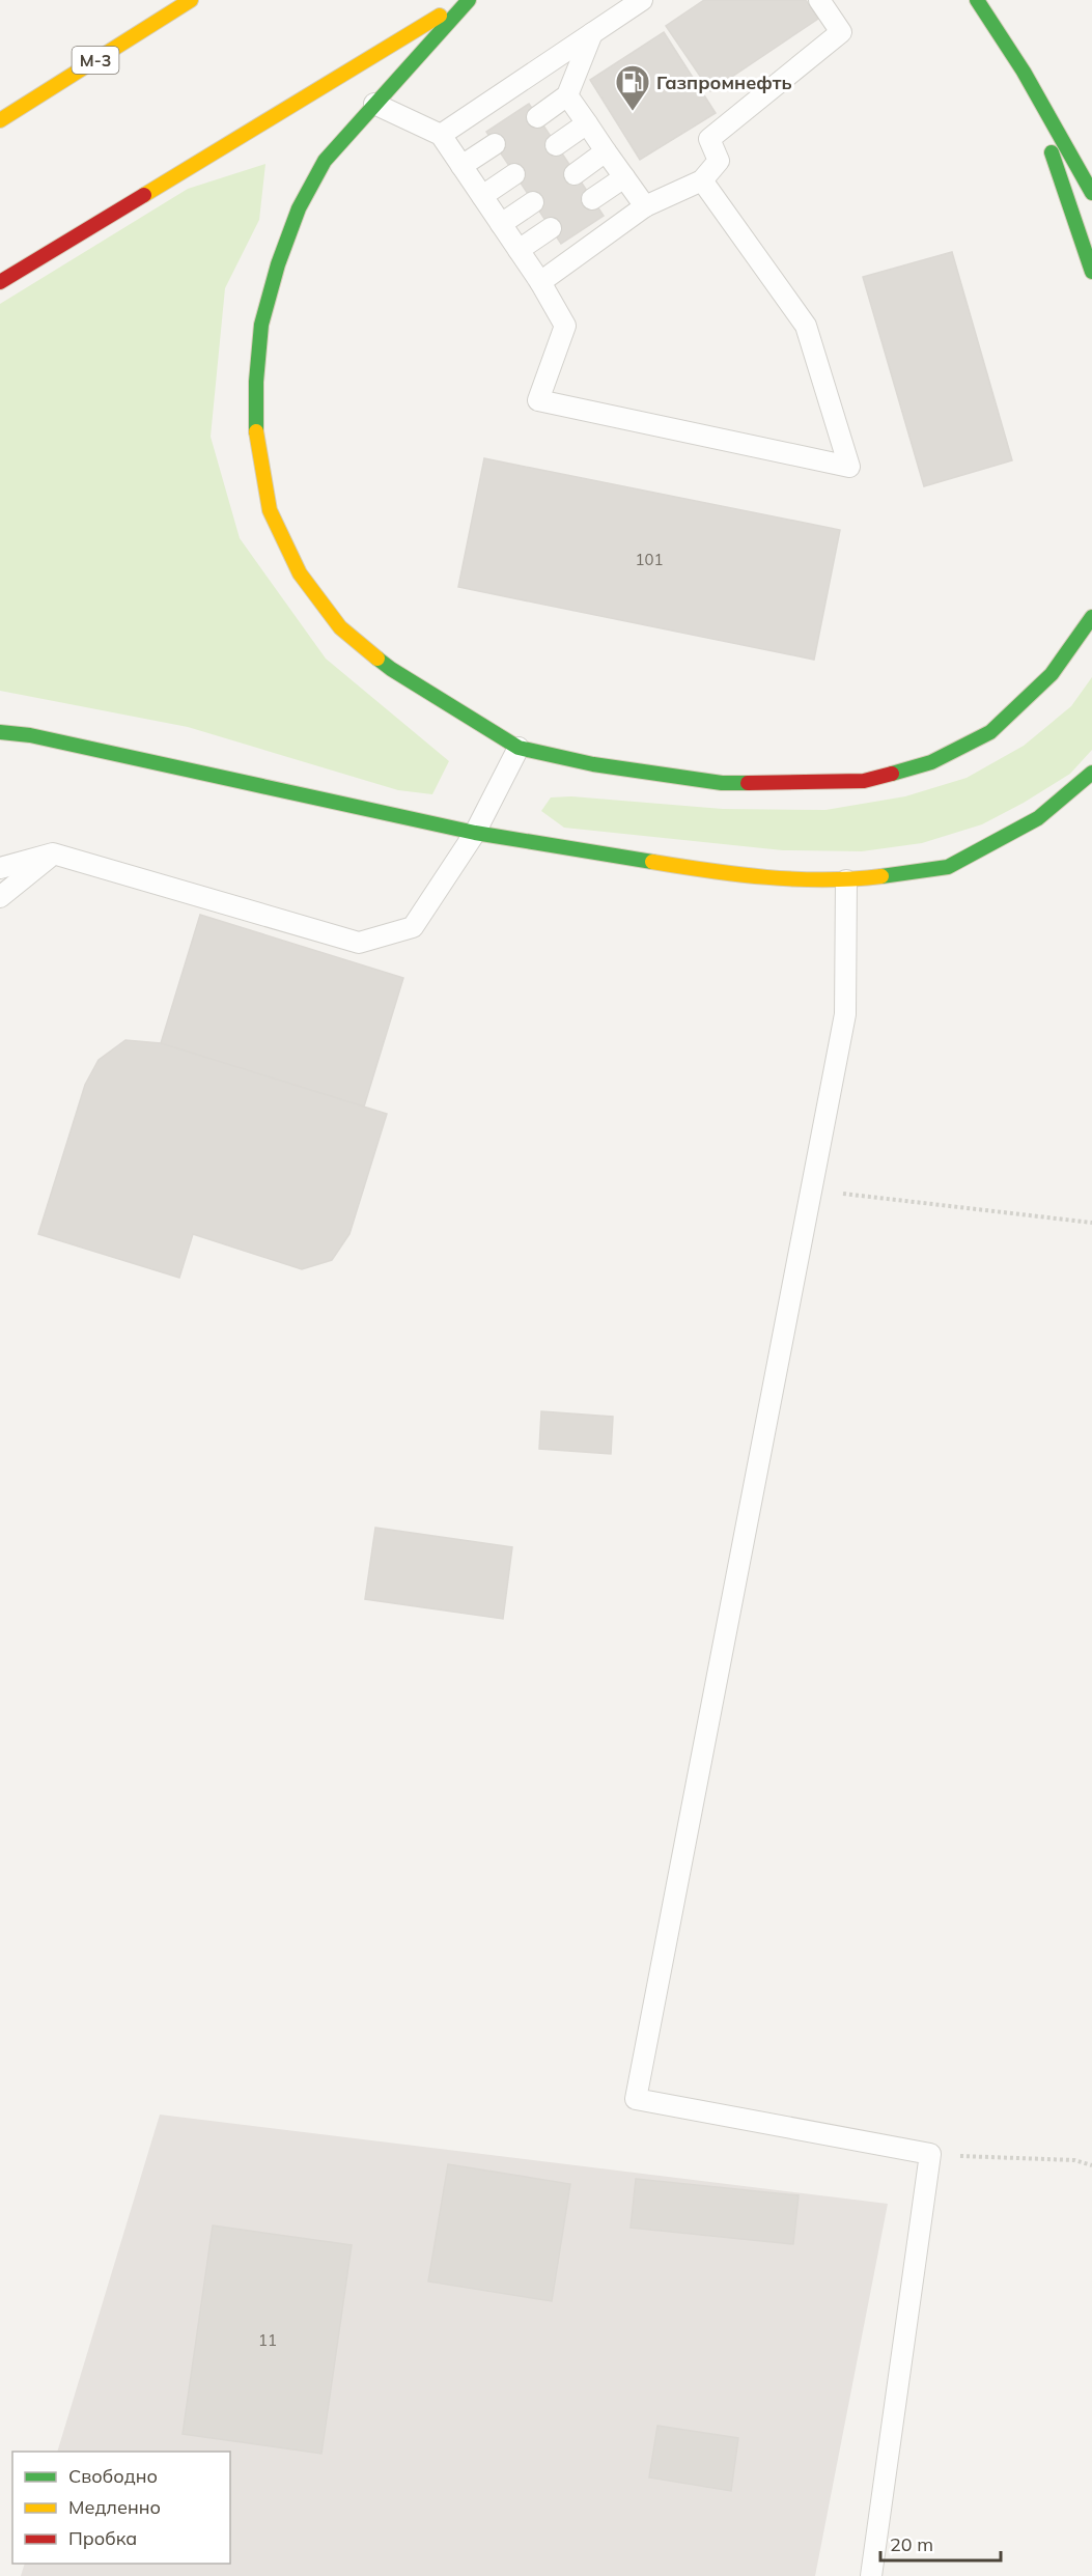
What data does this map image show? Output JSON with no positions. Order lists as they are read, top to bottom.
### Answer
{
  "streets": {
    "main road": ["М-3"]
  },
  "places": {
    "fuel station": ["Газпромнефть"]
  },
  "house_numbers": ["101", "11"],
  "legend": ["Свободно", "Медленно", "Пробка"],
  "scale_bar": "20 m"
}
